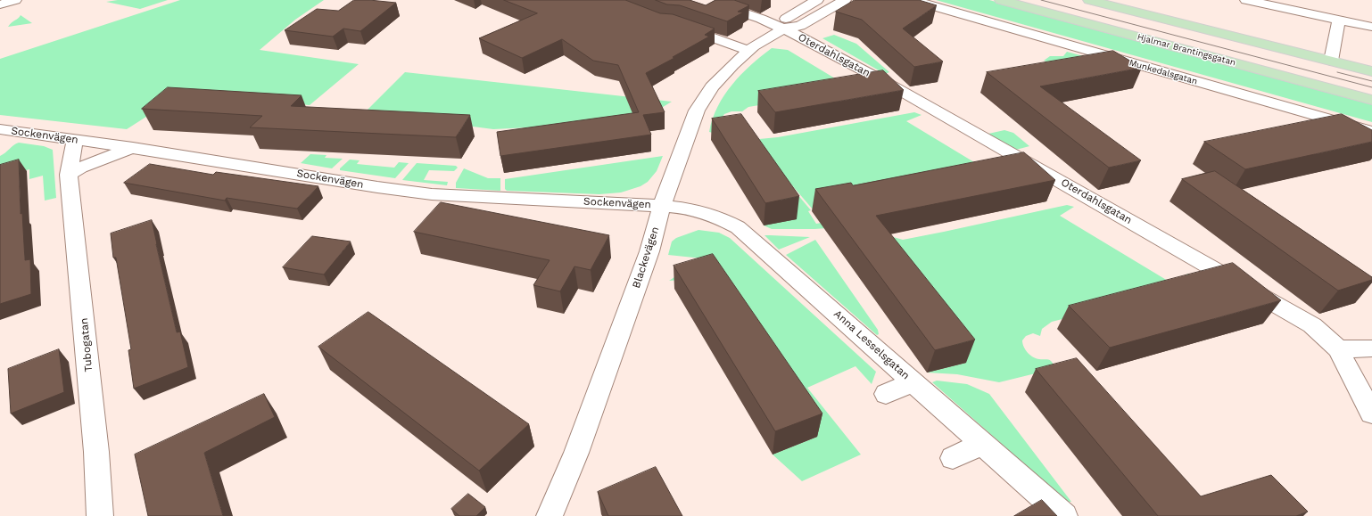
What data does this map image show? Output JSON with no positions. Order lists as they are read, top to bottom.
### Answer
{
  "streets": {
    "main road": ["Hjalmar Brantingsgatan"],
    "street": [
      "Oterdahlsgatan",
      "Munkedalsgatan",
      "Sockenvägen",
      "Blackevägen",
      "Tubogatan",
      "Anna Lesselsgatan"
    ]
  },
  "crossings": [
    ["Oterdahlsgatan", "Blackevägen"],
    ["Sockenvägen", "Blackevägen"],
    ["Sockenvägen", "Tubogatan"],
    ["Sockenvägen", "Anna Lesselsgatan"],
    ["Blackevägen", "Anna Lesselsgatan"]
  ]
}
